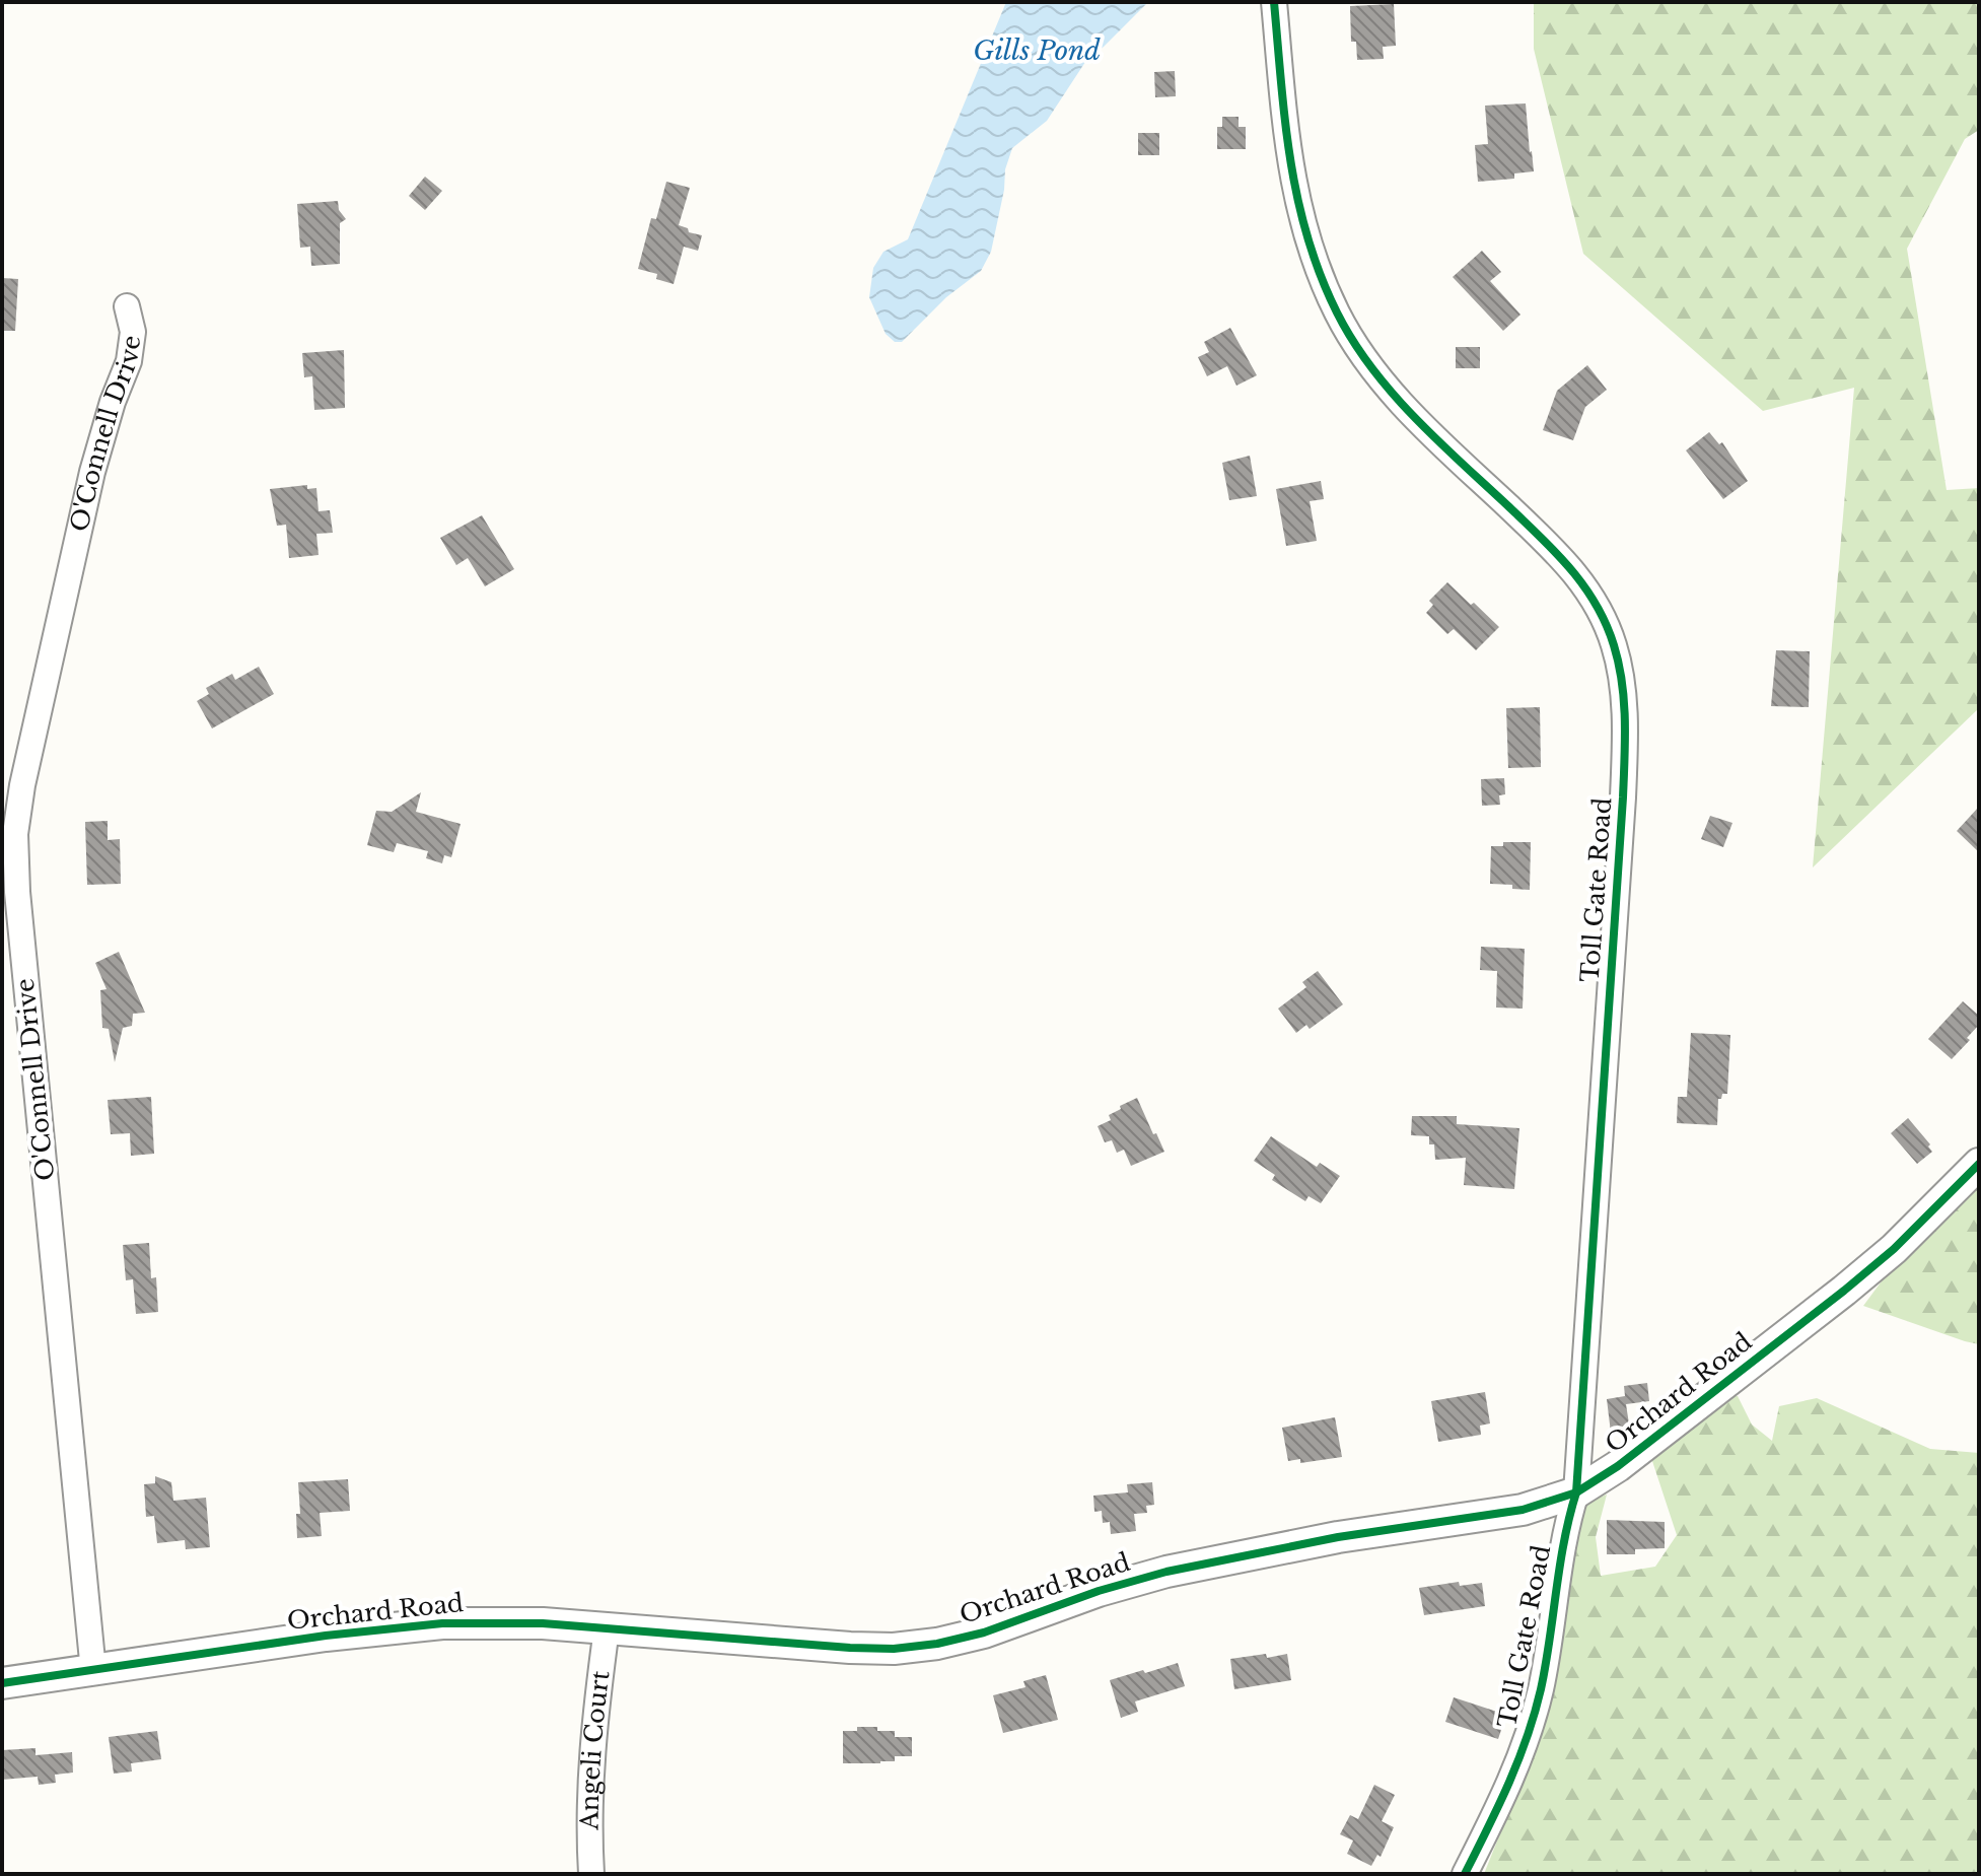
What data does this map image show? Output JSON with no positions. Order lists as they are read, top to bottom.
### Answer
{
  "streets": {
    "street": [
      "O'Connell Drive",
      "Toll Gate Road",
      "Orchard Road",
      "Angeli Court"
    ]
  },
  "crossings": [
    ["O'Connell Drive", "Orchard Road"],
    ["Toll Gate Road", "Orchard Road"],
    ["Orchard Road", "Angeli Court"]
  ],
  "water": ["Gills Pond"]
}
